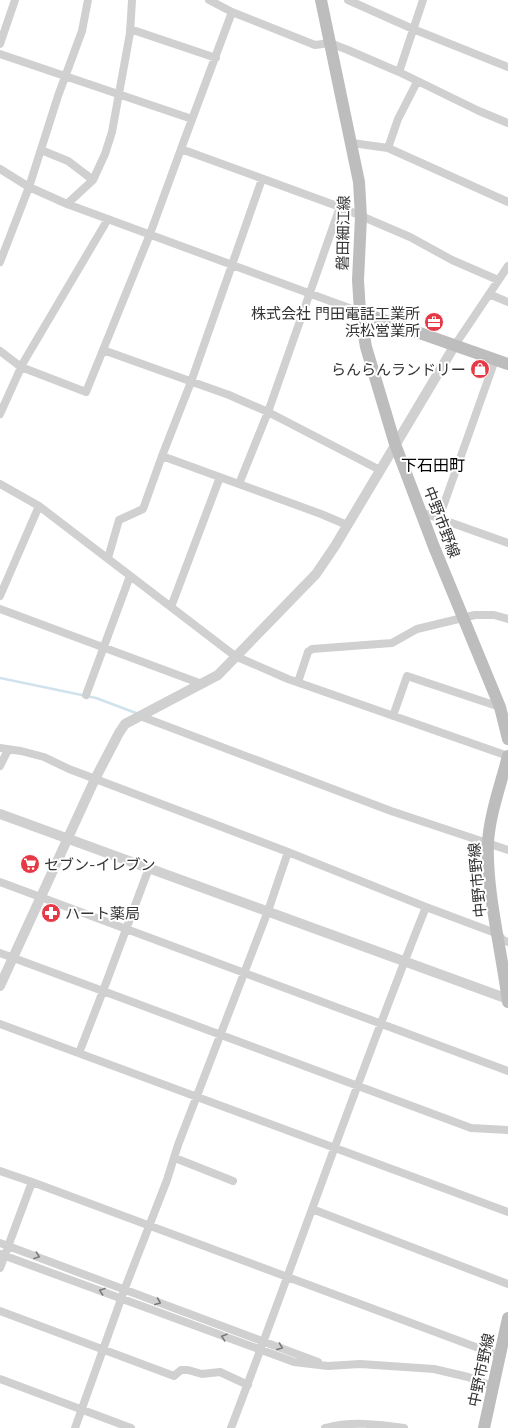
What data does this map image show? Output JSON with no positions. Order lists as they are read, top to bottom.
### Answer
{
  "streets": {
    "main road": ["磐田細江線", "中野市野線"]
  },
  "crossings": [
    ["磐田細江線", "中野市野線"]
  ],
  "districts": ["下石田町"],
  "places": {
    "office": ["株式会社 門田電話工業所 浜松営業所"],
    "shop": ["らんらんランドリー"],
    "supermarket": ["セブン-イレブン"],
    "pharmacy": ["ハート薬局"]
  }
}
